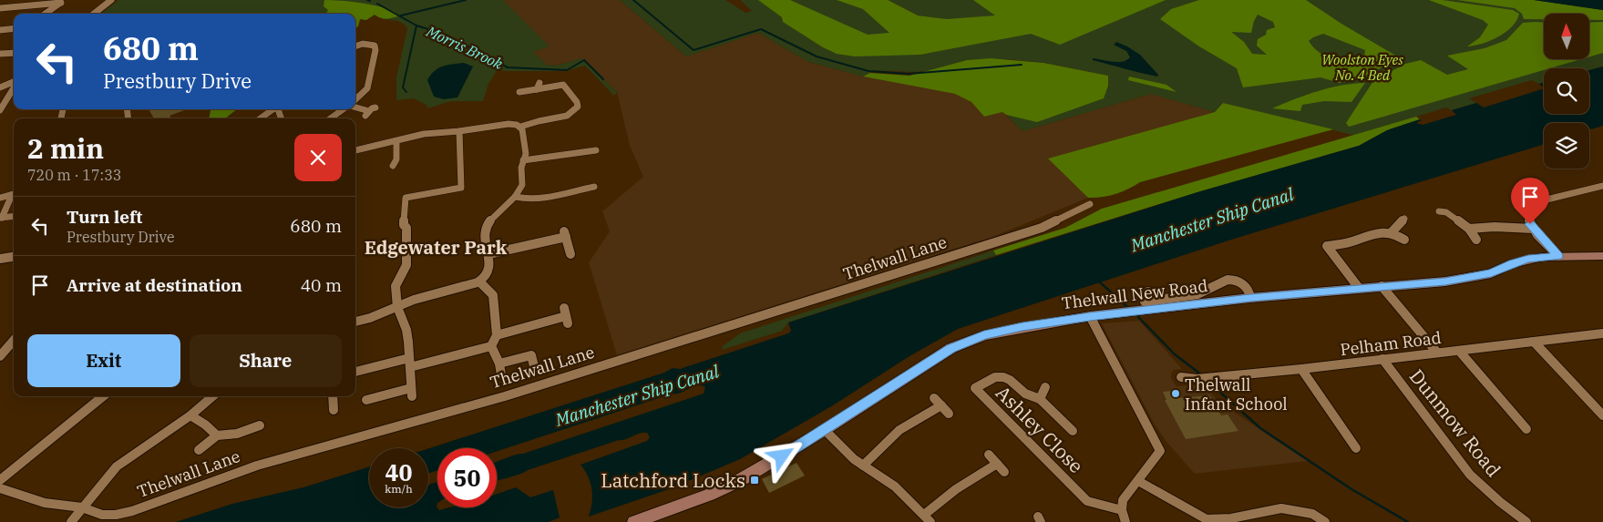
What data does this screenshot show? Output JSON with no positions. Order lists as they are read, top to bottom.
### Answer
{
  "streets": {
    "main road": ["Thelwall New Road"],
    "street": [
      "Thelwall Lane",
      "Pelham Road",
      "Dunmow Road",
      "Ashley Close"
    ]
  },
  "crossings": [
    ["Pelham Road", "Dunmow Road"]
  ],
  "districts": ["Edgewater Park"],
  "water": ["Morris Brook", "Manchester Ship Canal"],
  "parks": ["Woolston Eyes No. 4 Bed"],
  "places": {
    "other": ["Thelwall Infant School"],
    "transit": ["Latchford Locks"]
  },
  "north": "top",
  "page": {
    "turn": ["680 m", "Prestbury Drive"],
    "heading": ["2 min", "720 m · 17:33"],
    "list": [
      {
        "name": "Turn left",
        "note": "Prestbury Drive",
        "value": "680 m"
      },
      {
        "name": "Arrive at destination",
        "value": "40 m"
      }
    ],
    "buttons": ["Exit", "Share"],
    "speed": "40 km/h",
    "limit": "50"
  }
}
